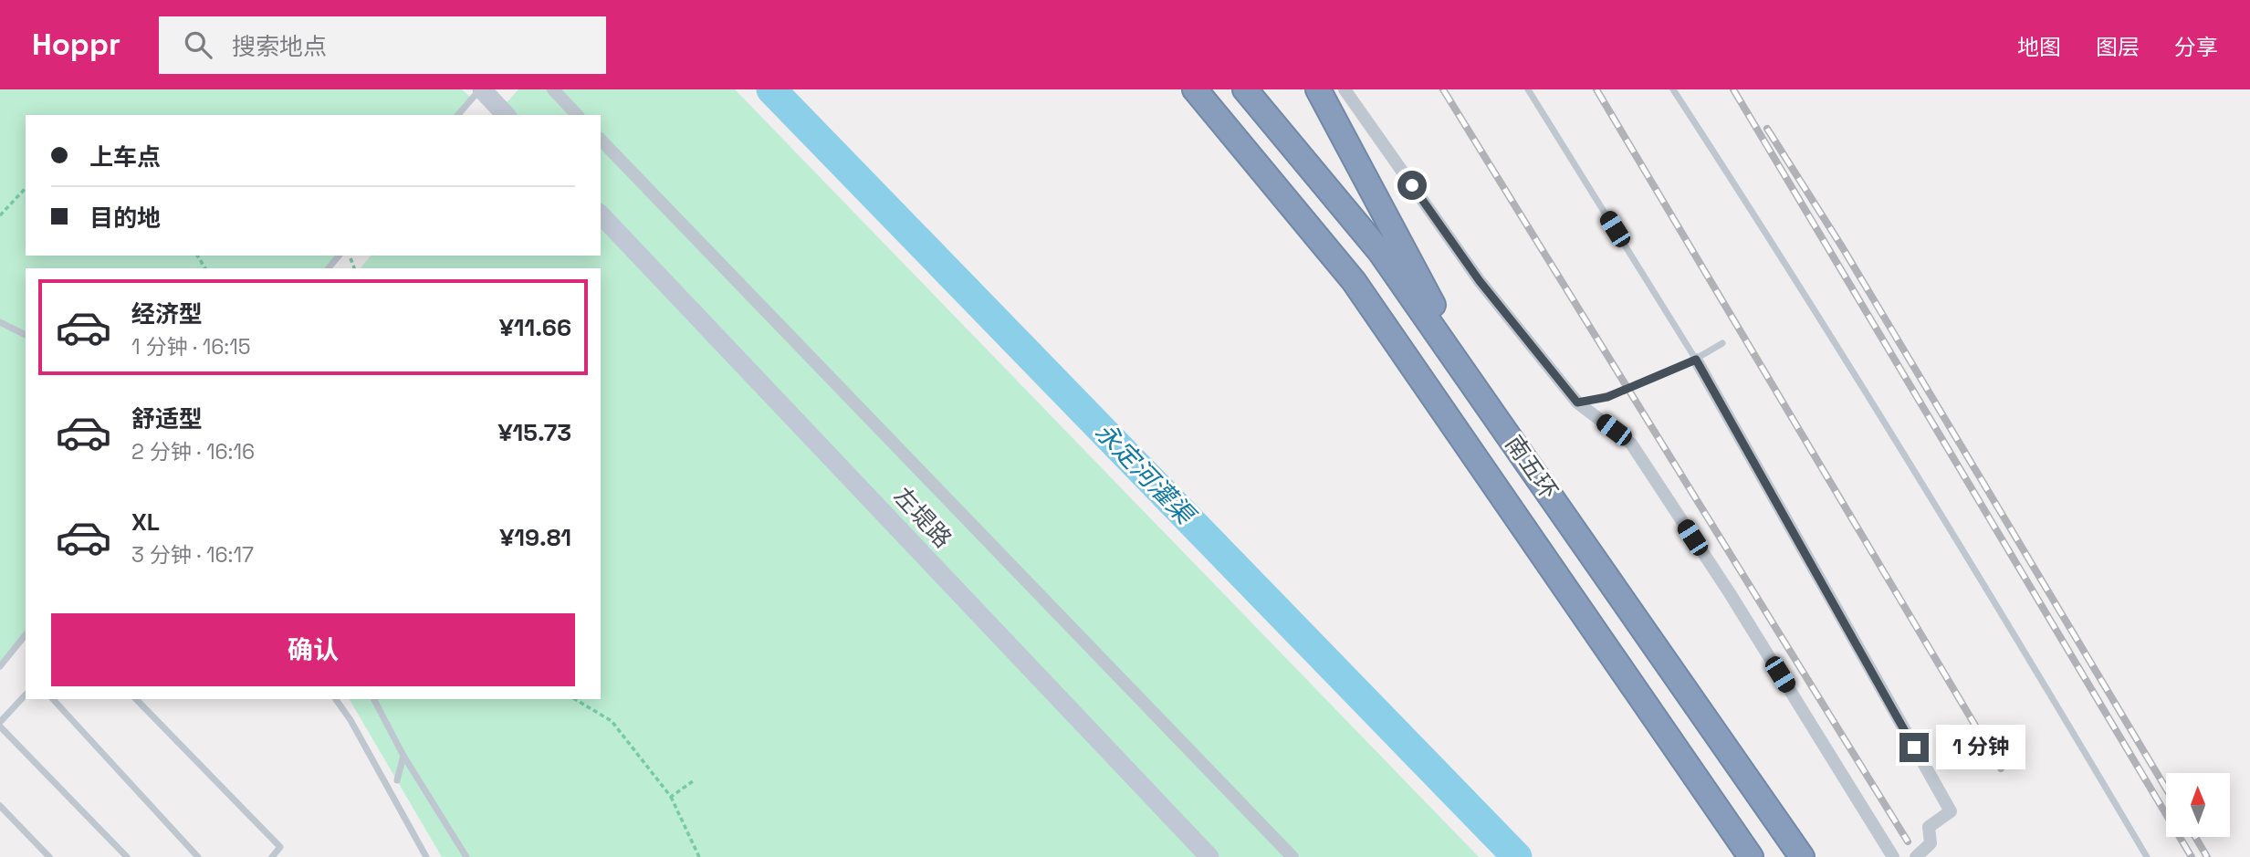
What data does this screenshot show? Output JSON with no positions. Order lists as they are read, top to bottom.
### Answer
{
  "streets": {
    "highway": ["南五环"],
    "main road": ["左堤路"]
  },
  "water": ["永定河灌渠"],
  "north": "top",
  "page": {
    "header": "Hoppr",
    "search": "搜索地点",
    "nav": ["地图", "图层", "分享"],
    "banner": ["上车点", "目的地"],
    "list": [
      {
        "name": "经济型",
        "note": "1 分钟 · 16:15",
        "value": "¥11.66"
      },
      {
        "name": "舒适型",
        "note": "2 分钟 · 16:16",
        "value": "¥15.73"
      },
      {
        "name": "XL",
        "note": "3 分钟 · 16:17",
        "value": "¥19.81"
      }
    ],
    "buttons": "确认",
    "bubble": "1 分钟"
  }
}
